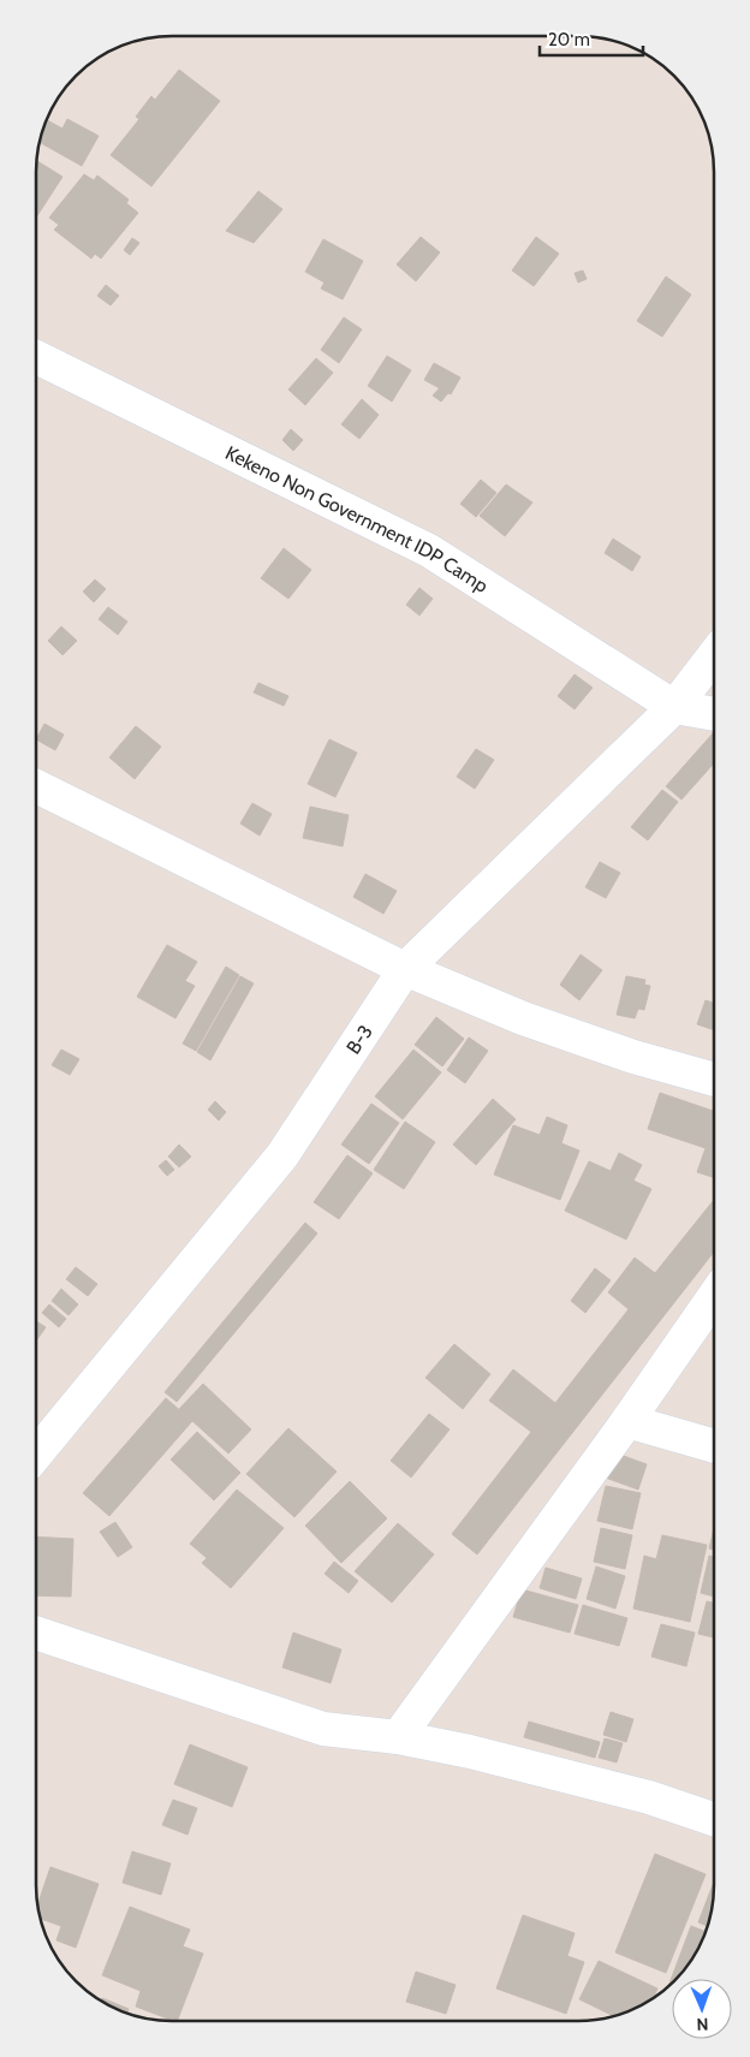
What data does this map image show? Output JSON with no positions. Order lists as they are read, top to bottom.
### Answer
{
  "streets": {
    "street": ["Kekeno Non Government IDP Camp", "B-3"]
  },
  "crossings": [
    ["Kekeno Non Government IDP Camp", "B-3"]
  ],
  "scale_bar": "20 m",
  "north": "bottom"
}
